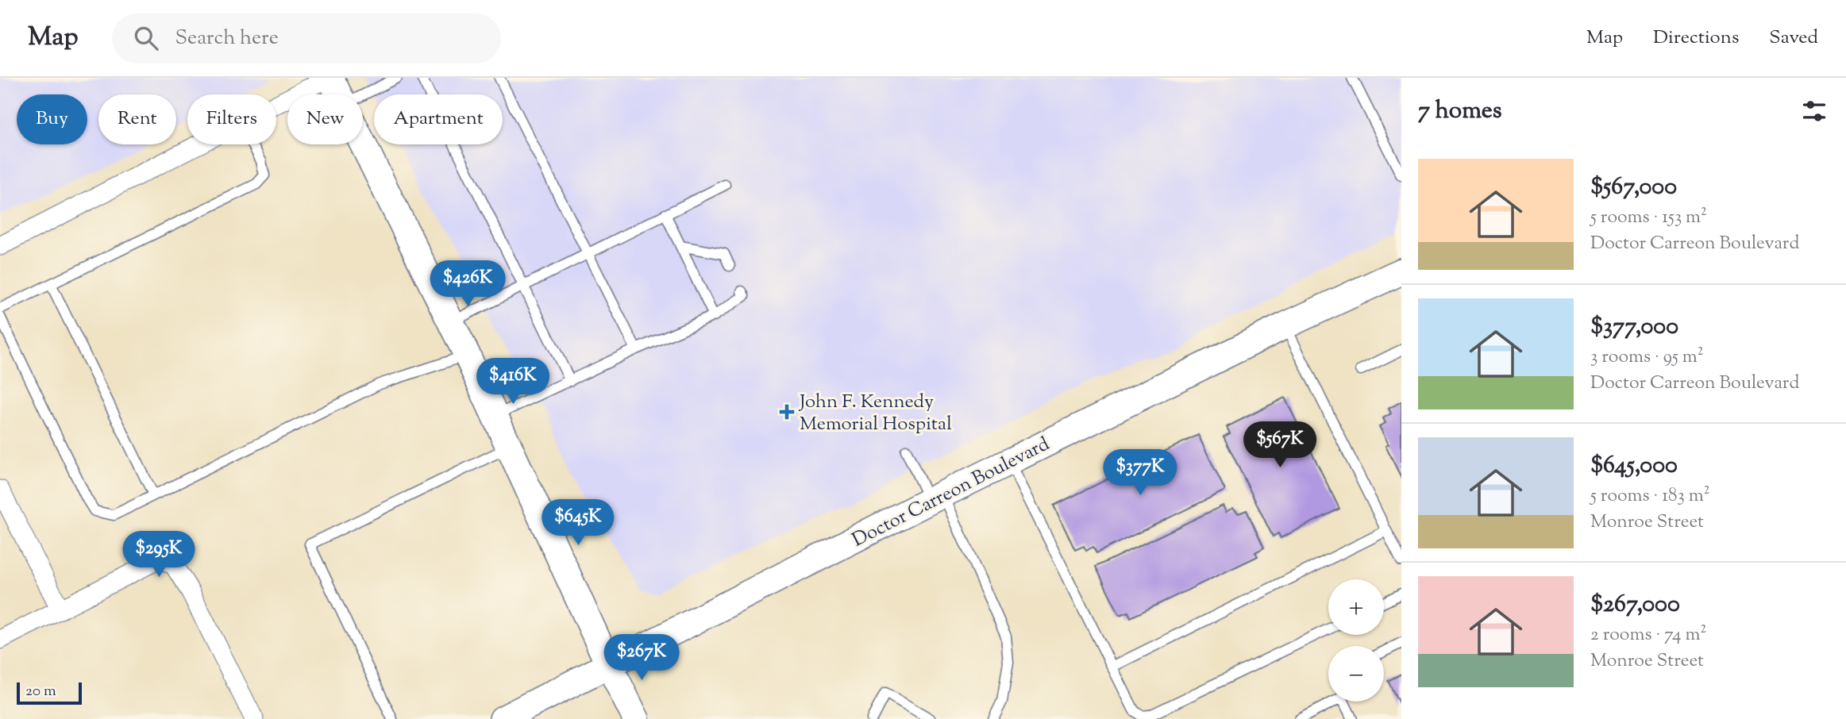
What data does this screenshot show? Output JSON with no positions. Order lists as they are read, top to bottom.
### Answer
{
  "streets": {
    "main road": ["Doctor Carreon Boulevard"]
  },
  "places": {
    "health": ["John F. Kennedy Memorial Hospital"]
  },
  "scale_bar": "20 m",
  "page": {
    "header": "Map",
    "search": "Search here",
    "nav": ["Map", "Directions", "Saved"],
    "heading": "7 homes",
    "chip": [
      "Buy",
      "Rent",
      "Filters",
      "New",
      "Apartment"
    ],
    "list": [
      {
        "name": "$567,000",
        "note": "5 rooms · 153 m² · Doctor Carreon Boulevard"
      },
      {
        "name": "$377,000",
        "note": "3 rooms · 95 m² · Doctor Carreon Boulevard"
      },
      {
        "name": "$645,000",
        "note": "5 rooms · 183 m² · Monroe Street"
      },
      {
        "name": "$267,000",
        "note": "2 rooms · 74 m² · Monroe Street"
      }
    ],
    "price": [
      "$426K",
      "$416K",
      "$567K",
      "$377K",
      "$645K",
      "$295K",
      "$267K"
    ],
    "map_buttons": ["+", "−"],
    "scale": "20 m"
  }
}
